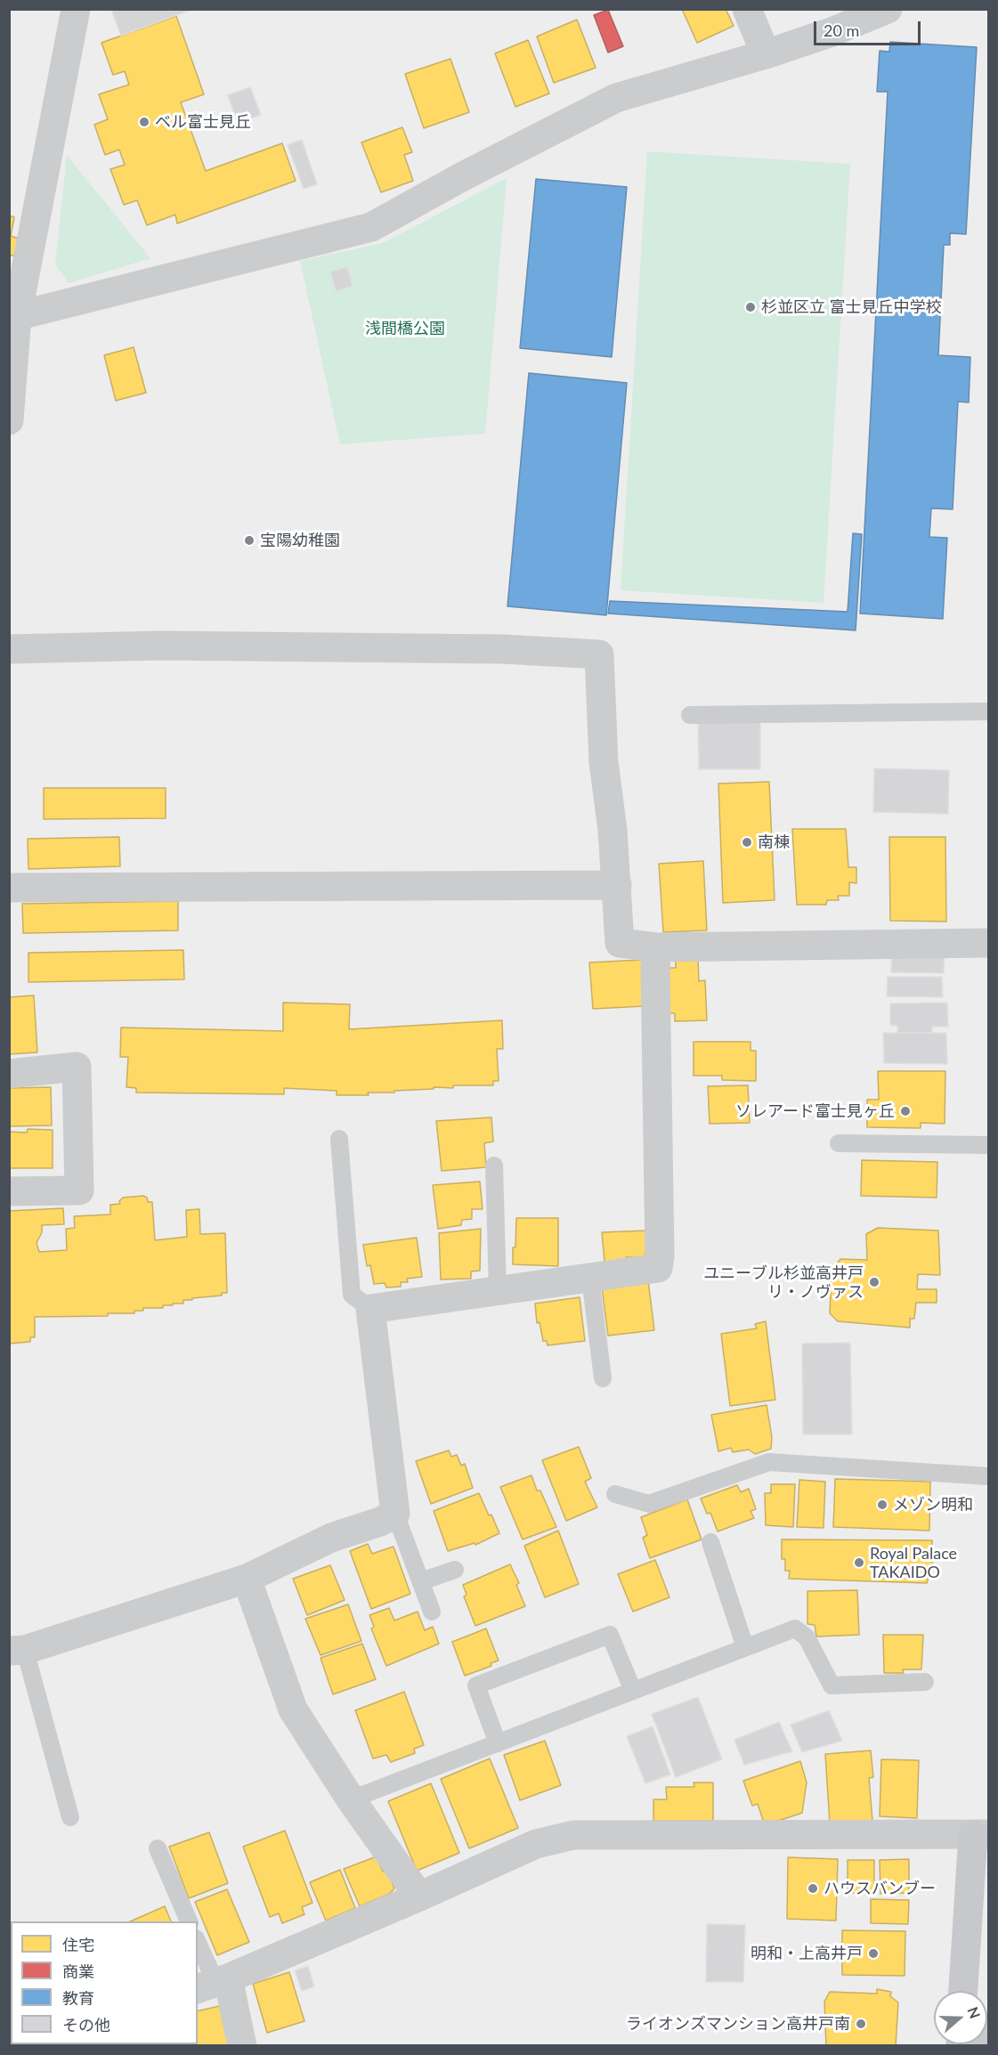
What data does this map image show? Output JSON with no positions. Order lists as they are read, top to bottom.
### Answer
{
  "parks": ["浅間橋公園"],
  "places": [
    "ベル富士見丘",
    "杉並区立 富士見丘中学校",
    "宝陽幼稚園",
    "南棟",
    "ソレアード富士見ヶ丘",
    "ユニーブル杉並高井戸 リ・ノヴァス",
    "メゾン明和",
    "Royal Palace TAKAIDO",
    "ハウスバンブー",
    "明和・上高井戸",
    "ライオンズマンション高井戸南"
  ],
  "legend": [
    "住宅",
    "商業",
    "教育",
    "その他"
  ],
  "scale_bar": "20 m",
  "north": "right"
}
